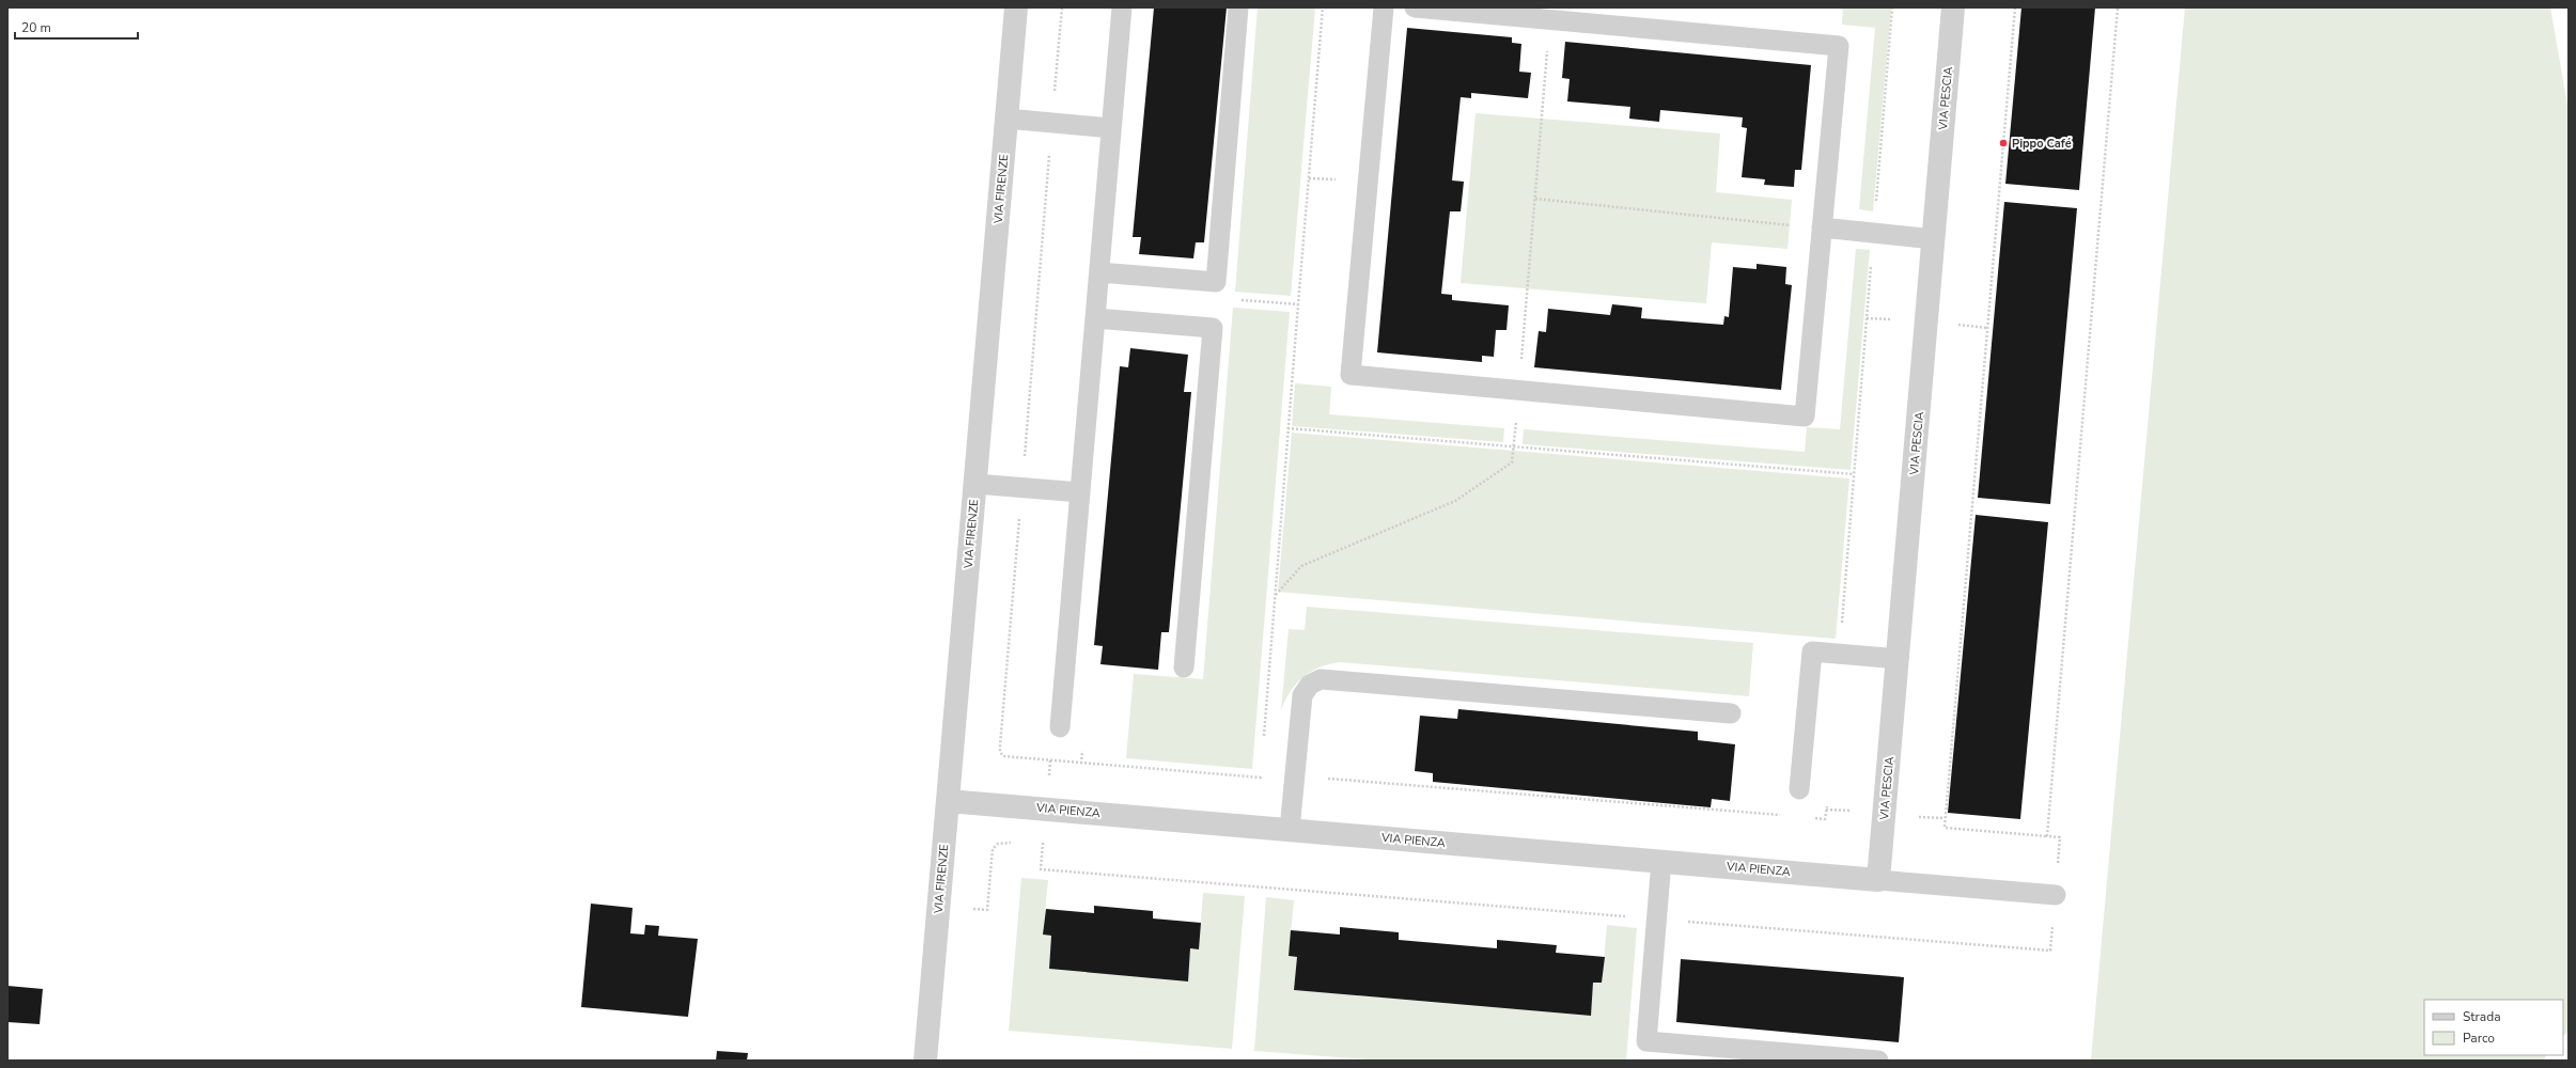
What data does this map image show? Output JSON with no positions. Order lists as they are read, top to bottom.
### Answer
{
  "streets": {
    "street": ["VIA PESCIA", "VIA FIRENZE", "VIA PIENZA"]
  },
  "crossings": [
    ["VIA PESCIA", "VIA PIENZA"],
    ["VIA FIRENZE", "VIA PIENZA"]
  ],
  "places": ["Pippo Café"],
  "legend": ["Strada", "Parco"],
  "scale_bar": "20 m"
}
